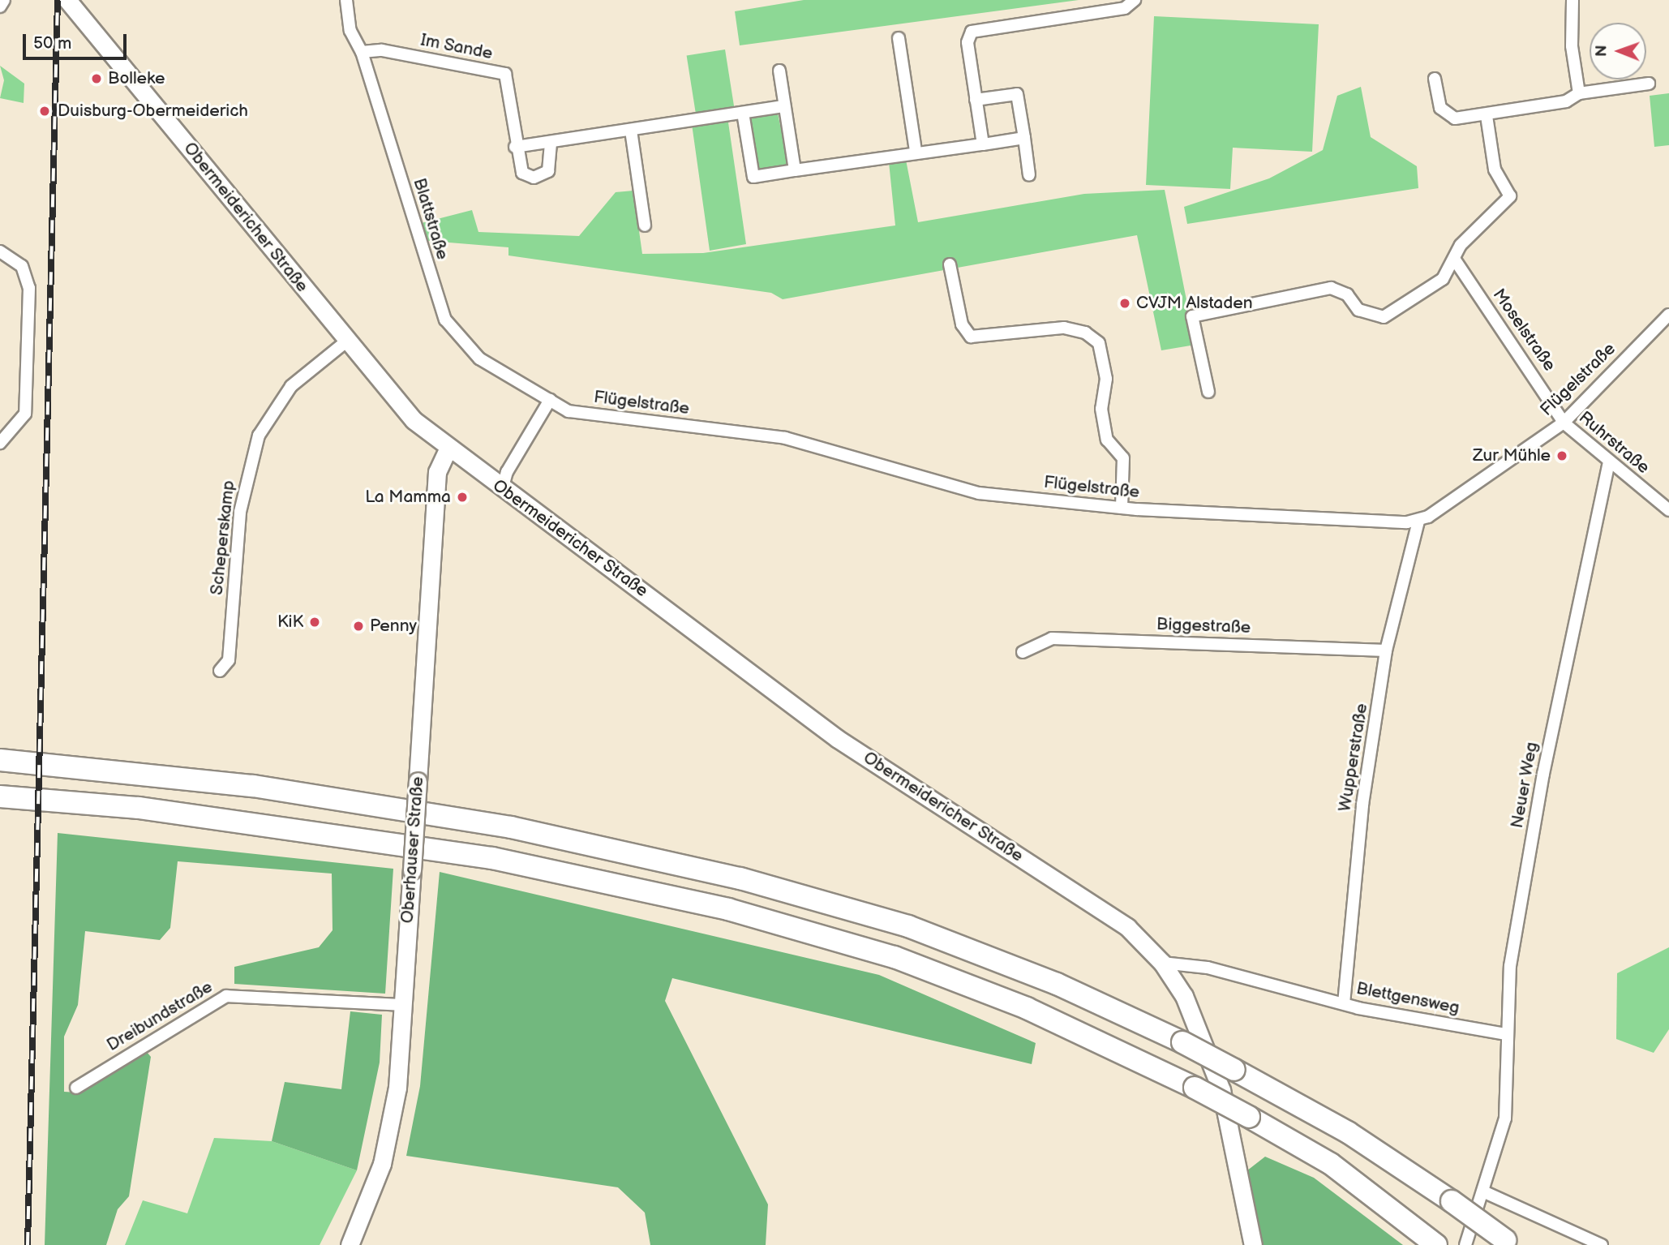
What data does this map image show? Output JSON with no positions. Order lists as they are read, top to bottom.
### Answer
{
  "streets": {
    "main road": ["Obermeidericher Straße", "Oberhauser Straße"],
    "street": [
      "Im Sande",
      "Blattstraße",
      "Moselstraße",
      "Flügelstraße",
      "Ruhrstraße",
      "Scheperskamp",
      "Biggestraße",
      "Wupperstraße",
      "Neuer Weg",
      "Blettgensweg",
      "Dreibundstraße"
    ]
  },
  "crossings": [
    ["Im Sande", "Blattstraße"],
    ["Obermeidericher Straße", "Scheperskamp"],
    ["Obermeidericher Straße", "Oberhauser Straße"],
    ["Obermeidericher Straße", "Blettgensweg"],
    ["Blattstraße", "Flügelstraße"],
    ["Moselstraße", "Flügelstraße"],
    ["Moselstraße", "Ruhrstraße"],
    ["Flügelstraße", "Ruhrstraße"],
    ["Flügelstraße", "Wupperstraße"],
    ["Ruhrstraße", "Neuer Weg"],
    ["Biggestraße", "Wupperstraße"],
    ["Wupperstraße", "Blettgensweg"],
    ["Neuer Weg", "Blettgensweg"],
    ["Oberhauser Straße", "Dreibundstraße"]
  ],
  "places": [
    "Bolleke",
    "Duisburg-Obermeiderich",
    "CVJM Alstaden",
    "Zur Mühle",
    "La Mamma",
    "KiK",
    "Penny"
  ],
  "scale_bar": "50 m",
  "north": "left"
}
